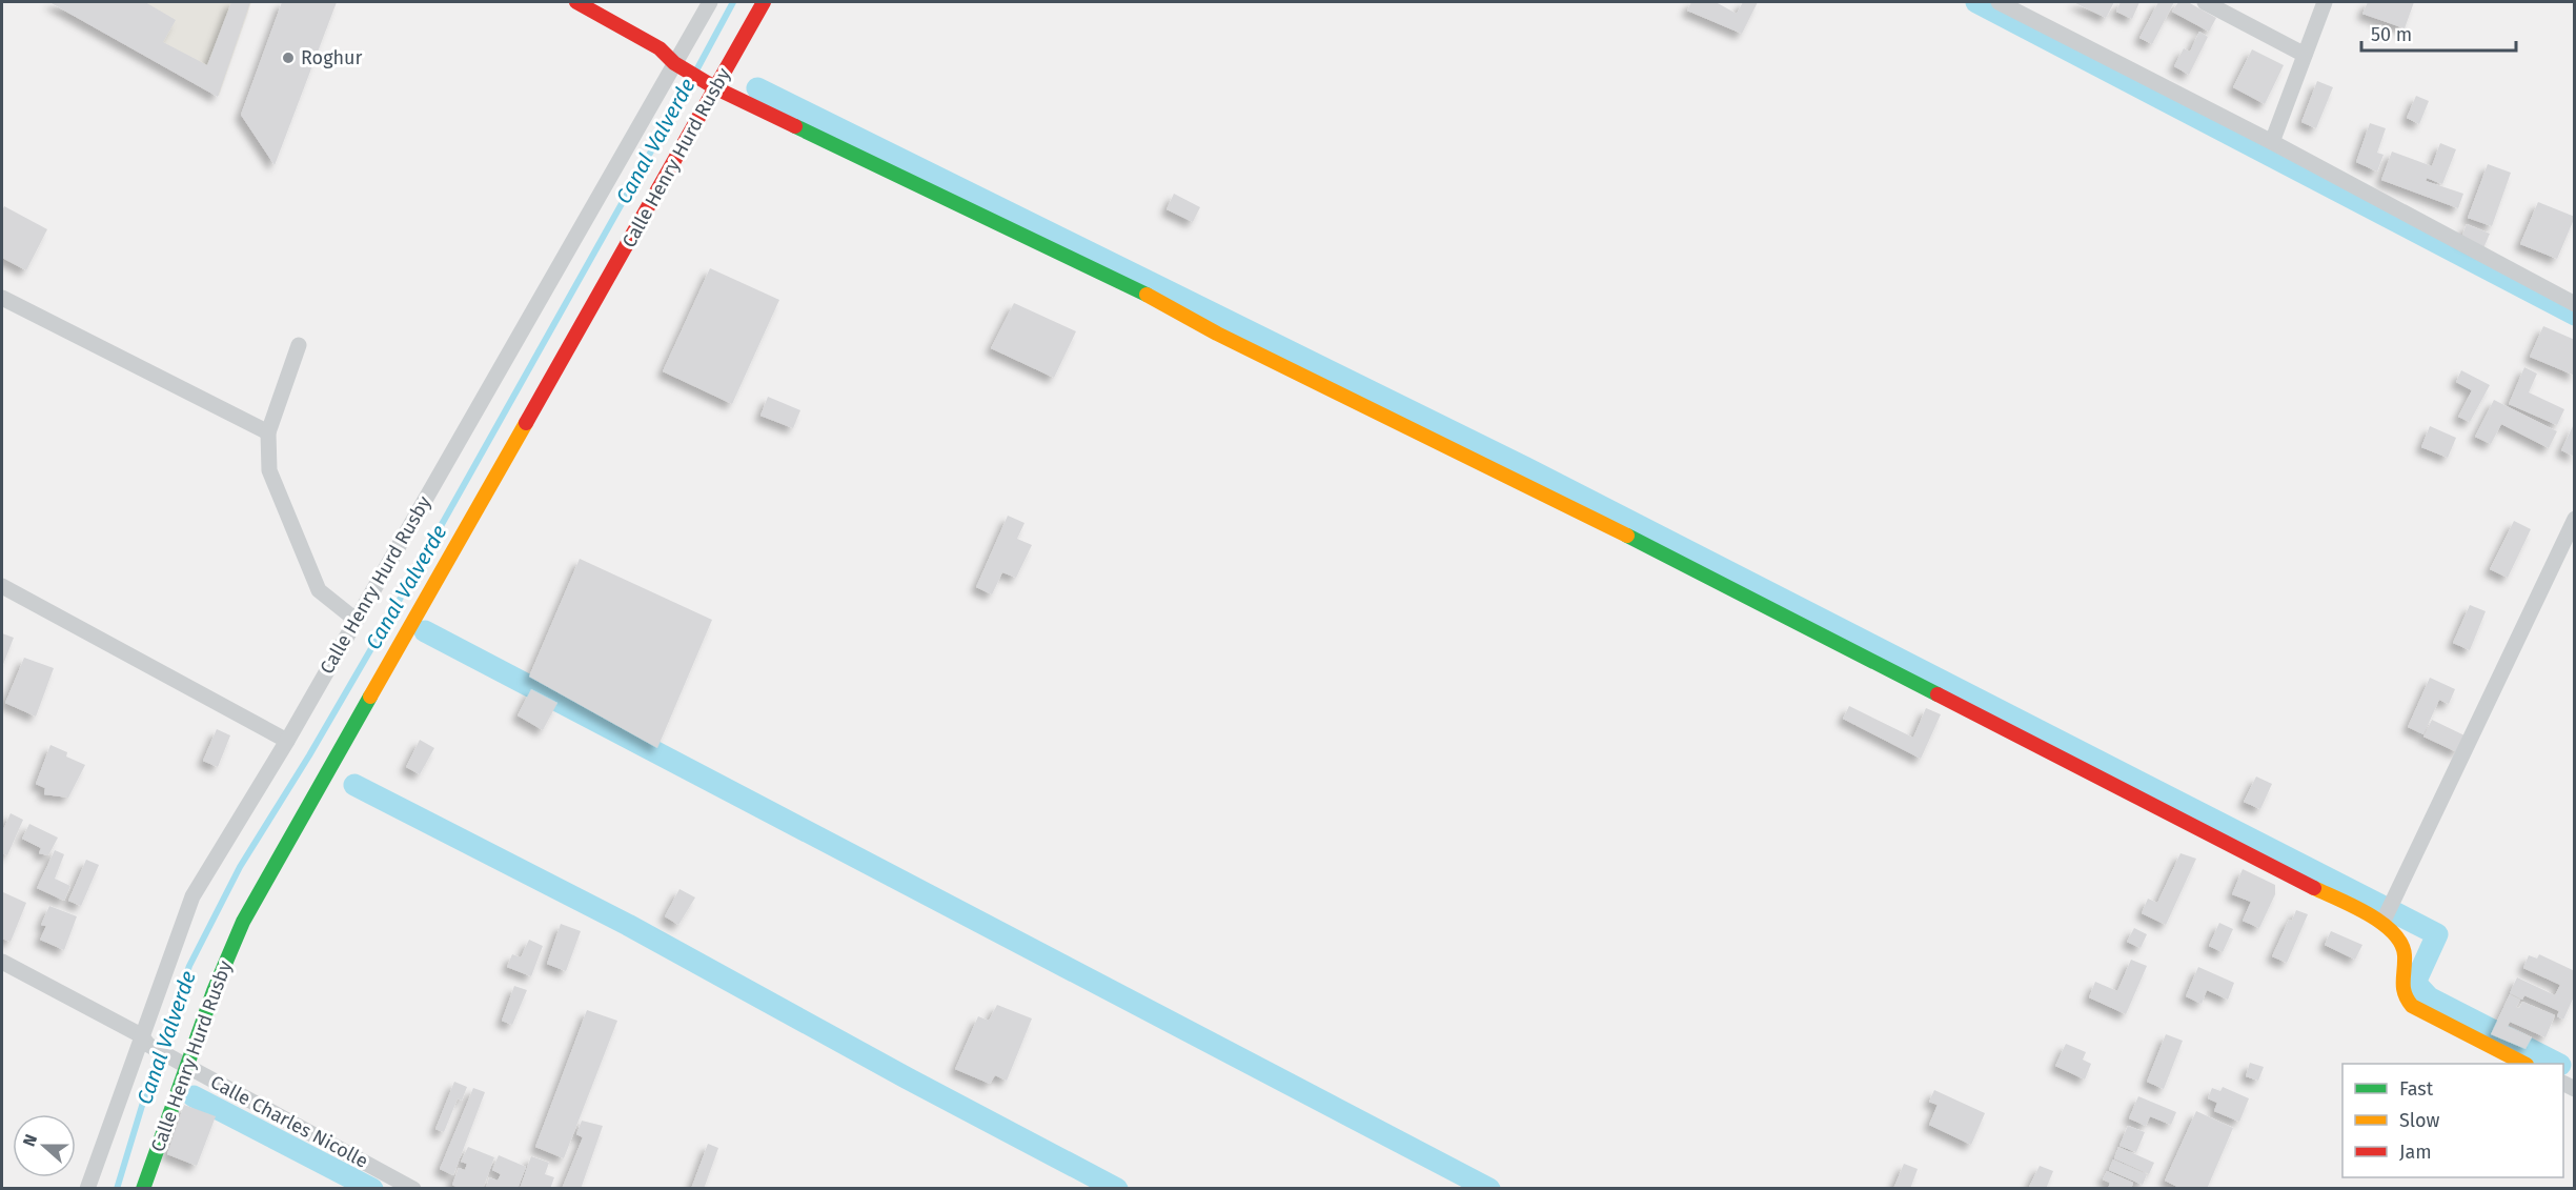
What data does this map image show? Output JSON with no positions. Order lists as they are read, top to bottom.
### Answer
{
  "streets": {
    "street": ["Calle Henry Hurd Rusby", "Calle Charles Nicolle"]
  },
  "crossings": [
    ["Calle Henry Hurd Rusby", "Calle Charles Nicolle"]
  ],
  "water": ["Canal Valverde"],
  "places": ["Roghur"],
  "legend": ["Fast", "Slow", "Jam"],
  "scale_bar": "50 m",
  "north": "left"
}
